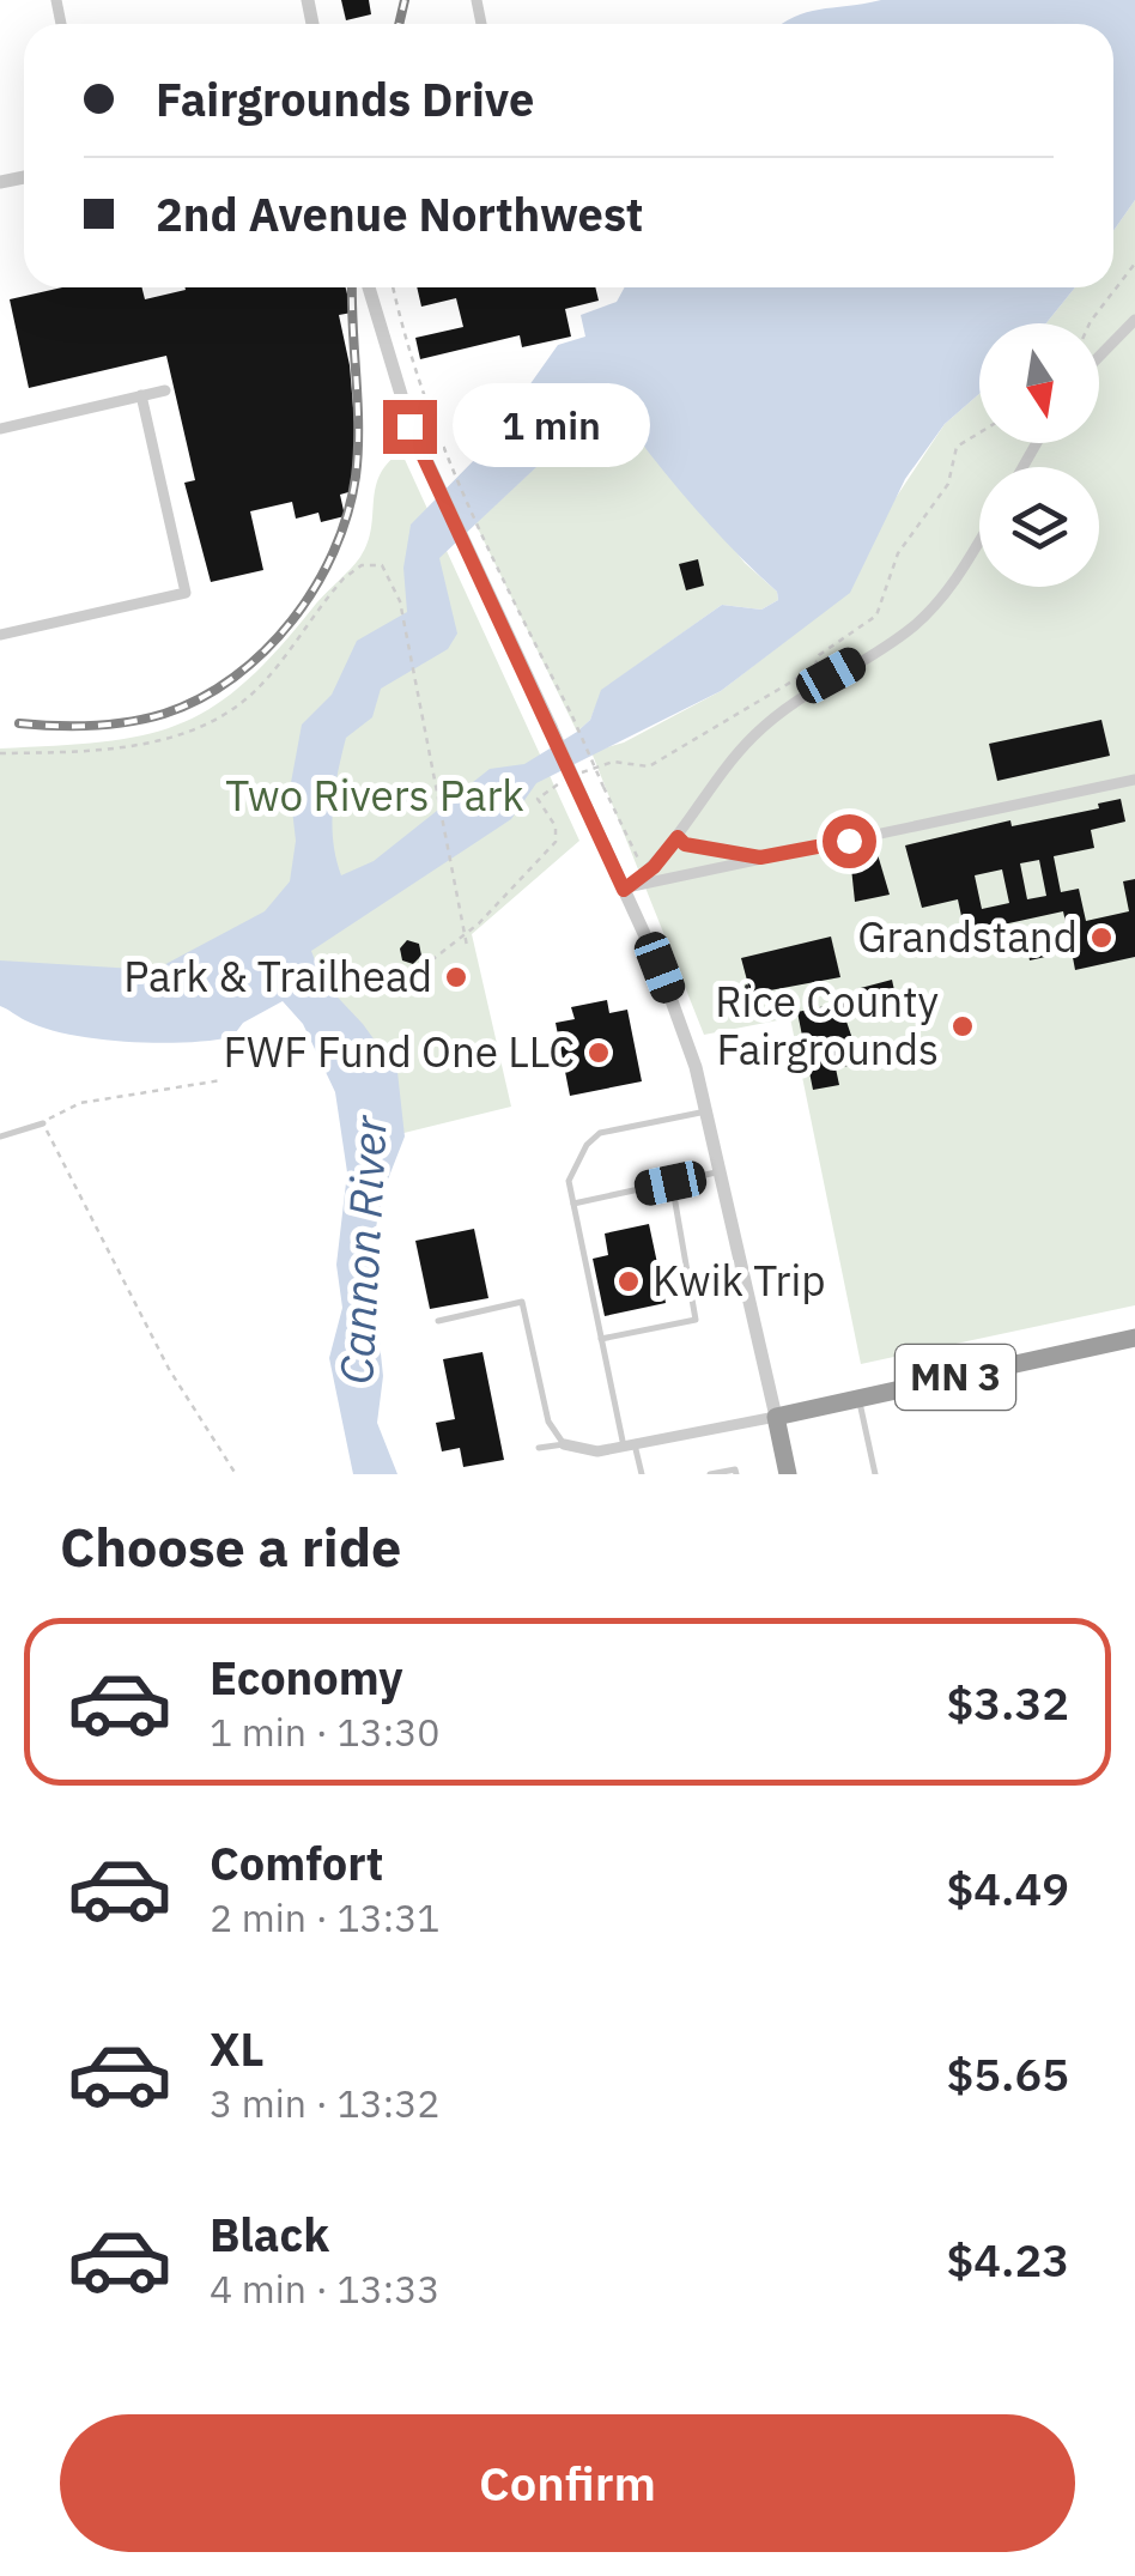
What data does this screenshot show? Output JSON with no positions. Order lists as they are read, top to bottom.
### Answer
{
  "streets": {
    "highway": ["MN 3"]
  },
  "water": ["Cannon River"],
  "parks": ["Two Rivers Park"],
  "places": [
    "Grandstand",
    "Park & Trailhead",
    "Rice County Fairgrounds",
    "FWF Fund One LLC",
    "Kwik Trip"
  ],
  "north": "bottom",
  "page": {
    "banner": ["Fairgrounds Drive", "2nd Avenue Northwest"],
    "bubble": "1 min",
    "heading": "Choose a ride",
    "list": [
      {
        "name": "Economy",
        "note": "1 min · 13:30",
        "value": "$3.32"
      },
      {
        "name": "Comfort",
        "note": "2 min · 13:31",
        "value": "$4.49"
      },
      {
        "name": "XL",
        "note": "3 min · 13:32",
        "value": "$5.65"
      },
      {
        "name": "Black",
        "note": "4 min · 13:33",
        "value": "$4.23"
      }
    ],
    "buttons": "Confirm"
  }
}
